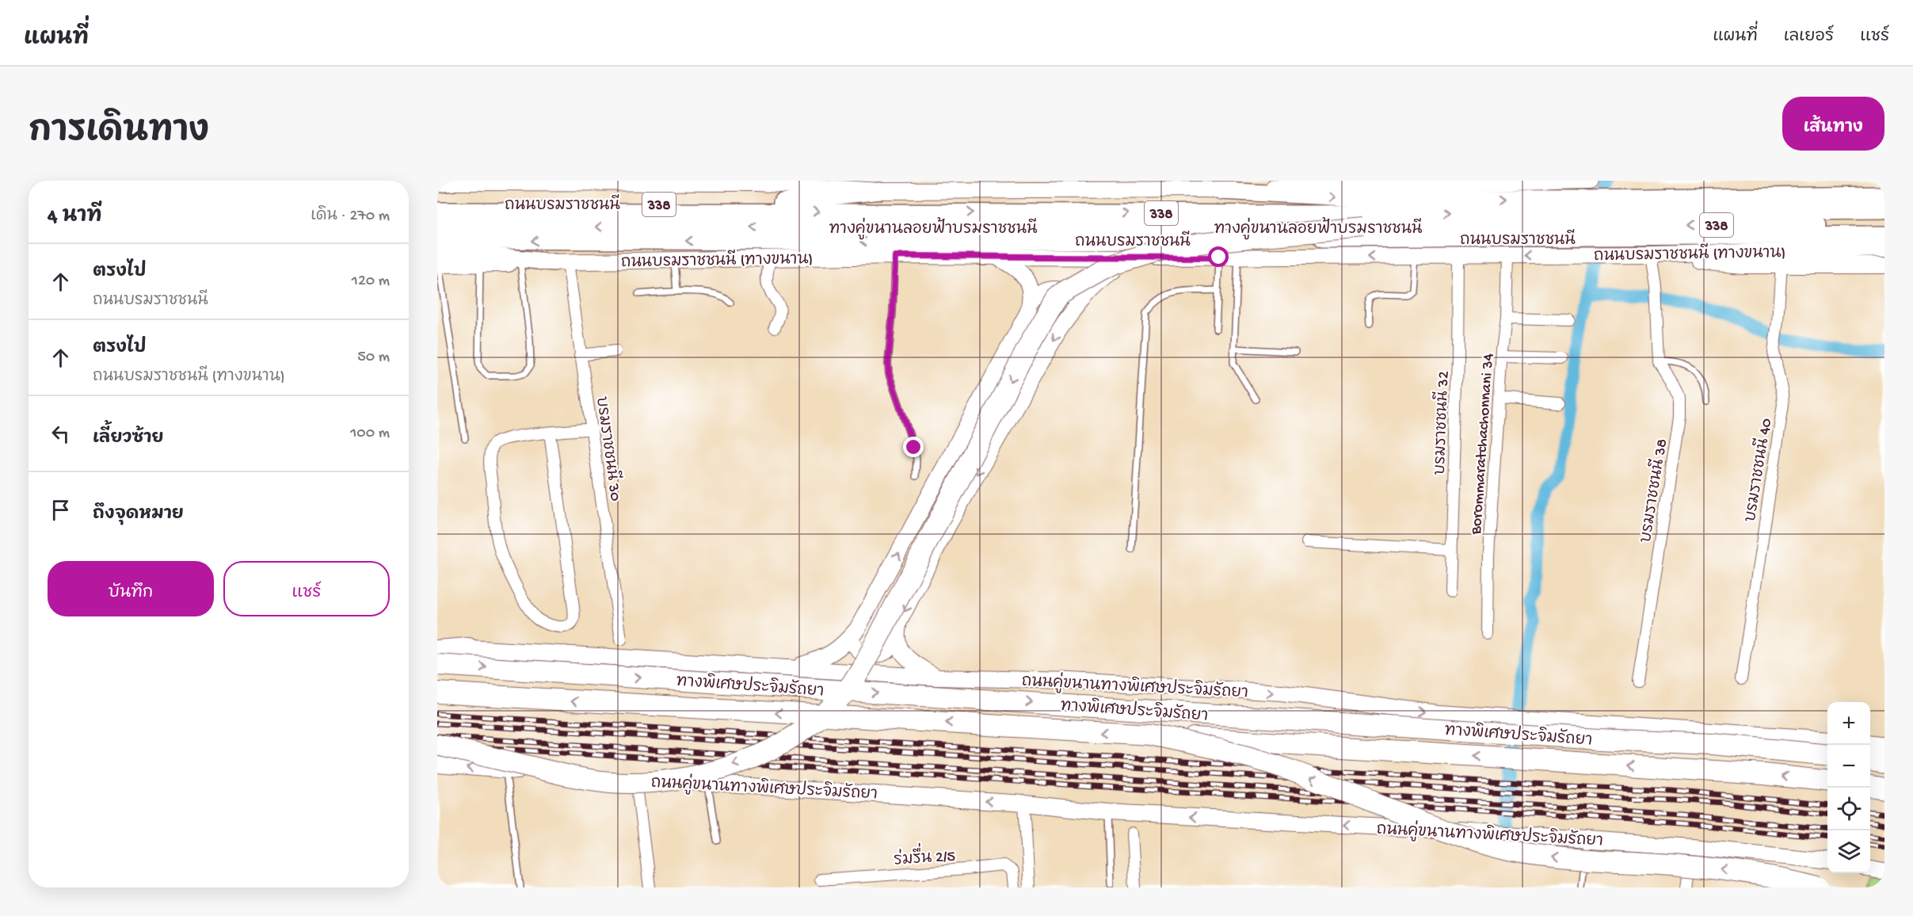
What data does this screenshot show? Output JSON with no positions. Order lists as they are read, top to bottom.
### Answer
{
  "streets": {
    "highway": ["ทางพิเศษประจิมรัถยา"],
    "main road": [
      "ถนนบรมราชชนนี",
      "338",
      "ทางคู่ขนานลอยฟ้าบรมราชชนนี",
      "ถนนบรมราชชนนี (ทางขนาน)",
      "ถนนคู่ขนานทางพิเศษประจิมรัถยา"
    ],
    "street": [
      "บรมราชชนนี 32",
      "Borommaratchachonnani 34",
      "บรมราชชนนี 30",
      "บรมราชชนนี 40",
      "บรมราชชนนี 38",
      "ร่มรื่น 2/5"
    ]
  },
  "crossings": [
    ["ถนนบรมราชชนนี", "338"],
    ["ถนนบรมราชชนนี", "ทางคู่ขนานลอยฟ้าบรมราชชนนี"],
    ["ถนนบรมราชชนนี", "ถนนบรมราชชนนี (ทางขนาน)"],
    ["ทางคู่ขนานลอยฟ้าบรมราชชนนี", "ถนนบรมราชชนนี (ทางขนาน)"],
    ["ถนนบรมราชชนนี (ทางขนาน)", "บรมราชชนนี 32"],
    ["ถนนบรมราชชนนี (ทางขนาน)", "Borommaratchachonnani 34"],
    ["ถนนบรมราชชนนี (ทางขนาน)", "บรมราชชนนี 30"]
  ],
  "page": {
    "header": "แผนที่",
    "nav": ["แผนที่", "เลเยอร์", "แชร์"],
    "title": "การเดินทาง",
    "buttons": [
      "เส้นทาง",
      ["บันทึก", "แชร์"]
    ],
    "heading": ["4 นาที", "เดิน · 270 m"],
    "list": [
      ["ตรงไป", "ถนนบรมราชชนนี", "120 m"],
      ["ตรงไป", "ถนนบรมราชชนนี (ทางขนาน)", "50 m"],
      ["เลี้ยวซ้าย", "100 m"],
      "ถึงจุดหมาย"
    ],
    "map_buttons": ["+", "−"]
  }
}
